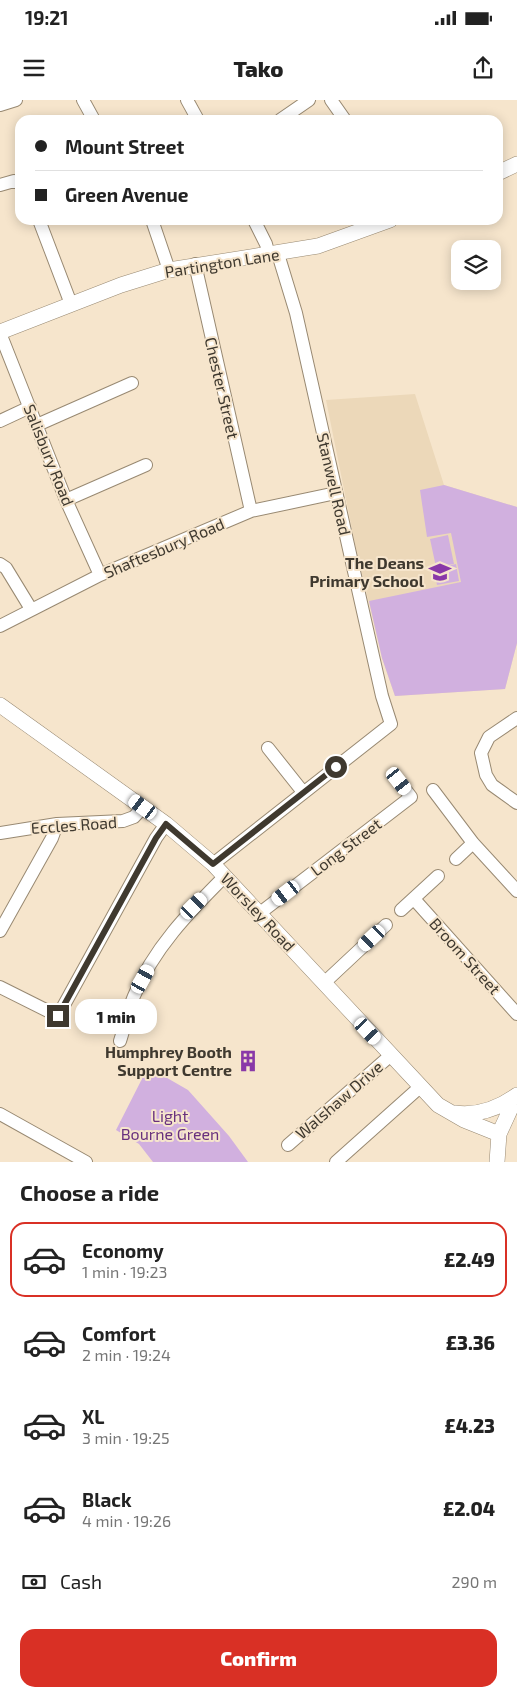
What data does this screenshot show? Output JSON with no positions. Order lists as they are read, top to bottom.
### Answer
{
  "streets": {
    "main road": ["Partington Lane", "Worsley Road"],
    "street": [
      "Chester Street",
      "Salisbury Road",
      "Stanwell Road",
      "Shaftesbury Road",
      "Eccles Road",
      "Long Street",
      "Broom Street",
      "Walshaw Drive"
    ]
  },
  "crossings": [
    ["Partington Lane", "Chester Street"],
    ["Partington Lane", "Salisbury Road"],
    ["Partington Lane", "Stanwell Road"],
    ["Chester Street", "Shaftesbury Road"],
    ["Salisbury Road", "Shaftesbury Road"],
    ["Stanwell Road", "Shaftesbury Road"],
    ["Eccles Road", "Worsley Road"],
    ["Long Street", "Worsley Road"],
    ["Worsley Road", "Walshaw Drive"]
  ],
  "parks": ["Light Bourne Green"],
  "places": {
    "school or university": ["The Deans Primary School"],
    "building": ["Humphrey Booth Support Centre"]
  },
  "page": {
    "status": "19:21",
    "header": "Tako",
    "banner": ["Mount Street", "Green Avenue"],
    "bubble": "1 min",
    "heading": "Choose a ride",
    "list": [
      {
        "name": "Economy",
        "note": "1 min · 19:23",
        "value": "£2.49"
      },
      {
        "name": "Comfort",
        "note": "2 min · 19:24",
        "value": "£3.36"
      },
      {
        "name": "XL",
        "note": "3 min · 19:25",
        "value": "£4.23"
      },
      {
        "name": "Black",
        "note": "4 min · 19:26",
        "value": "£2.04"
      }
    ],
    "pay": ["Cash", "290 m"],
    "buttons": "Confirm"
  }
}
